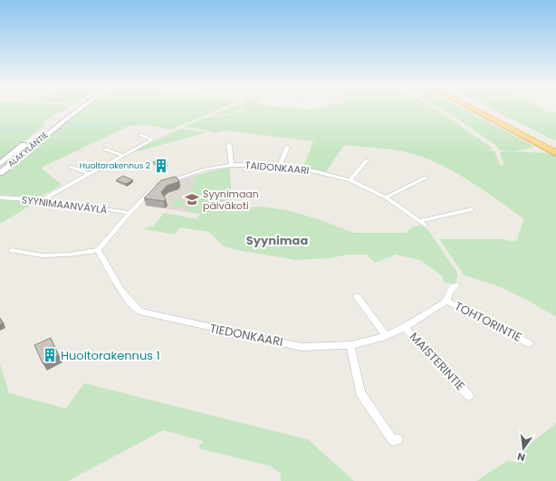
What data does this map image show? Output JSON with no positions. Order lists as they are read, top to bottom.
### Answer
{
  "streets": {
    "main road": ["ALAKYLÄNTIE"],
    "street": [
      "TAIDONKAARI",
      "SYYNIMAANVÄYLÄ",
      "TOHTORINTIE",
      "TIEDONKAARI",
      "MAISTERINTIE"
    ]
  },
  "crossings": [
    ["TAIDONKAARI", "SYYNIMAANVÄYLÄ"],
    ["TOHTORINTIE", "TIEDONKAARI"],
    ["TIEDONKAARI", "MAISTERINTIE"]
  ],
  "districts": ["Syynimaa"],
  "places": {
    "building": ["Huoltorakennus 2", "Huoltorakennus 1"],
    "school or university": ["Syynimaan päiväkoti"]
  },
  "north": "bottom"
}
